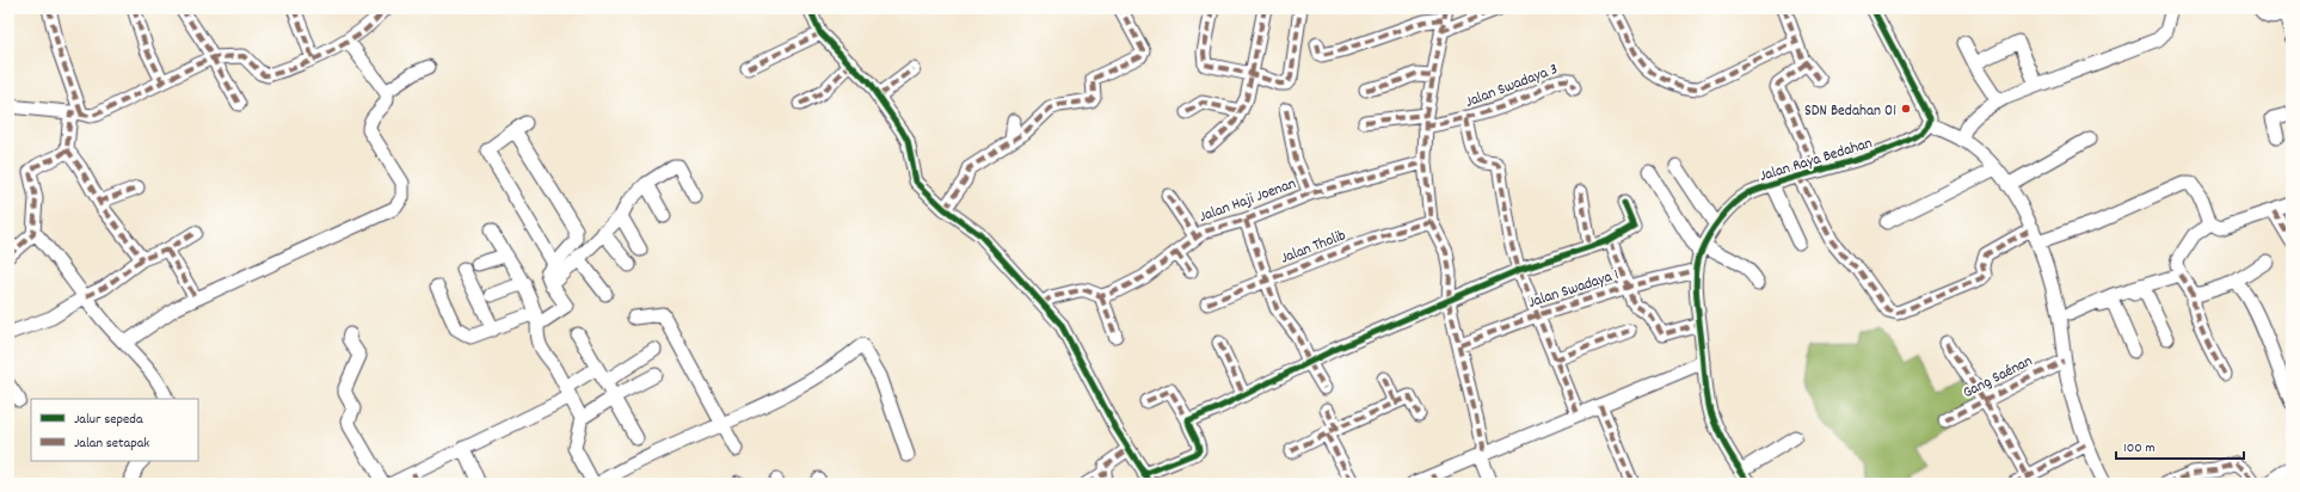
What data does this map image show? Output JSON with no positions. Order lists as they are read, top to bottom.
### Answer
{
  "streets": {
    "street": [
      "Jalan Swadaya 3",
      "Jalan Raya Bedahan",
      "Jalan Haji Joenan",
      "Jalan Tholib",
      "Jalan Swadaya 1",
      "Gang Saénan"
    ]
  },
  "crossings": [
    ["Jalan Raya Bedahan", "Jalan Swadaya 1"]
  ],
  "places": ["SDN Bedahan 01"],
  "legend": ["Jalur sepeda", "Jalan setapak"],
  "scale_bar": "100 m"
}
